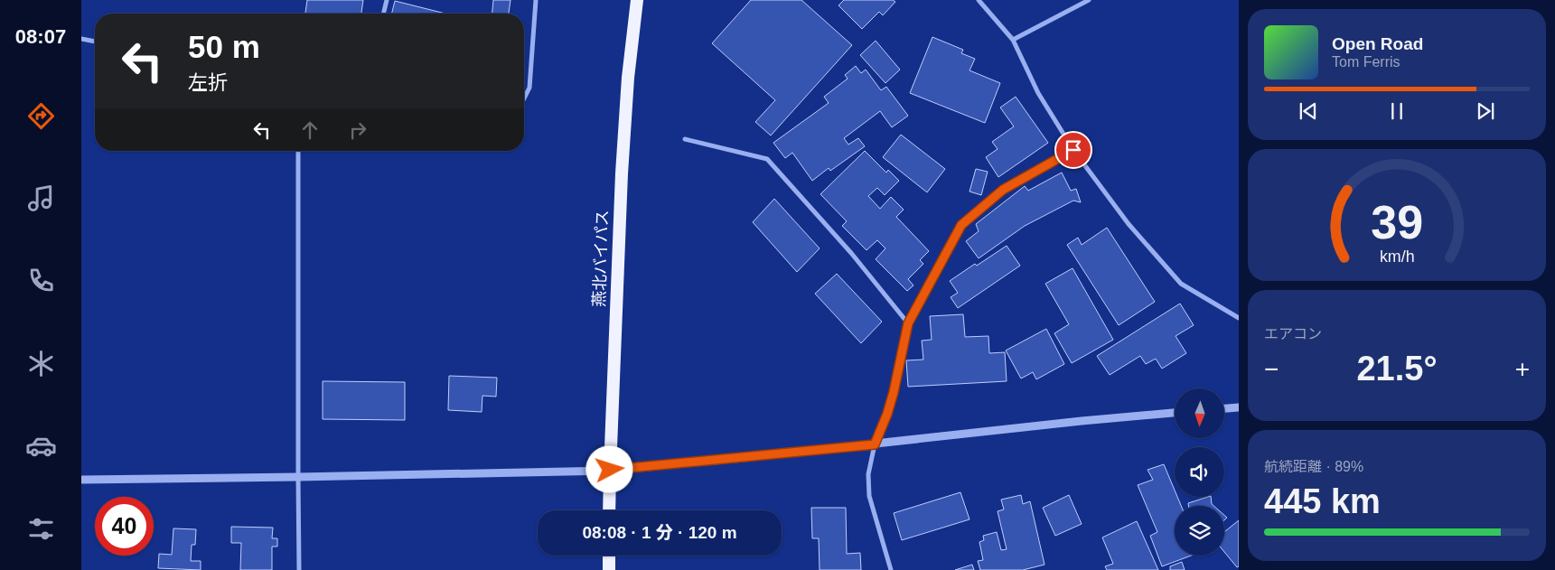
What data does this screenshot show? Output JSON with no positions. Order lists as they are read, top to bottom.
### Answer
{
  "streets": {
    "highway": ["燕北バイパス"]
  },
  "north": "bottom",
  "page": {
    "tabs": "08:07",
    "turn": ["50 m", "左折"],
    "song": ["Open Road", "Tom Ferris"],
    "tile": [
      "エアコン",
      ["航続距離 · 89%", "445 km"]
    ],
    "heat": ["−", "21.5°", "+"],
    "limit": "40",
    "trip": "08:08 · 1 分 · 120 m",
    "gauge": ["39", "km/h"]
  }
}
